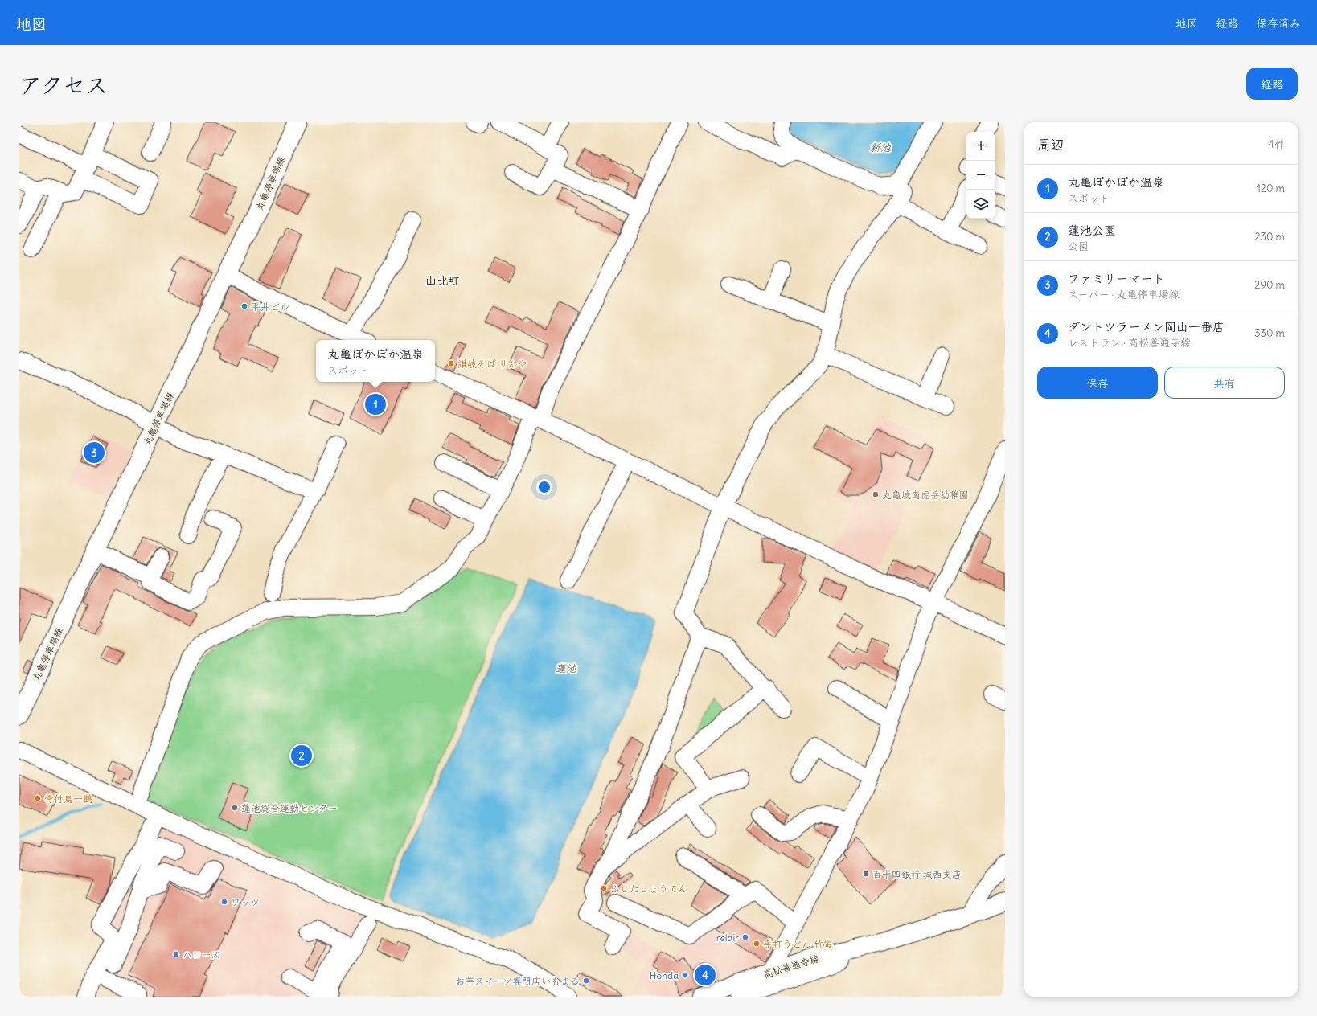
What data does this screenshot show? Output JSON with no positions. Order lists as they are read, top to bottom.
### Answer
{
  "streets": {
    "main road": ["丸亀停車場線", "高松善通寺線"]
  },
  "districts": ["山北町"],
  "water": ["新池", "蓮池"],
  "places": [
    "平井ビル",
    "讃岐そば りんや",
    "丸亀城南虎岳幼稚園",
    "骨付鳥一鶴",
    "蓮池総合運動センター",
    "百十四銀行 城西支店",
    "ふじたしょうてん",
    "ワッツ",
    "relair",
    "手打うどん 竹寅",
    "ハローズ",
    "Honda",
    "お芋スイーツ専門店いもまる"
  ],
  "page": {
    "header": "地図",
    "nav": ["地図", "経路", "保存済み"],
    "title": "アクセス",
    "buttons": [
      "経路",
      ["保存", "共有"]
    ],
    "heading": ["周辺", "4件"],
    "map_buttons": ["+", "−"],
    "list": [
      {
        "mark": "1",
        "name": "丸亀ぽかぽか温泉",
        "note": "スポット",
        "value": "120 m"
      },
      {
        "mark": "2",
        "name": "蓮池公園",
        "note": "公園",
        "value": "230 m"
      },
      {
        "mark": "3",
        "name": "ファミリーマート",
        "note": "スーパー · 丸亀停車場線",
        "value": "290 m"
      },
      {
        "mark": "4",
        "name": "ダントツラーメン岡山一番店",
        "note": "レストラン · 高松善通寺線",
        "value": "330 m"
      }
    ],
    "popup": ["丸亀ぽかぽか温泉", "スポット"],
    "pins": [
      "1",
      "3",
      "2",
      "4"
    ]
  }
}
